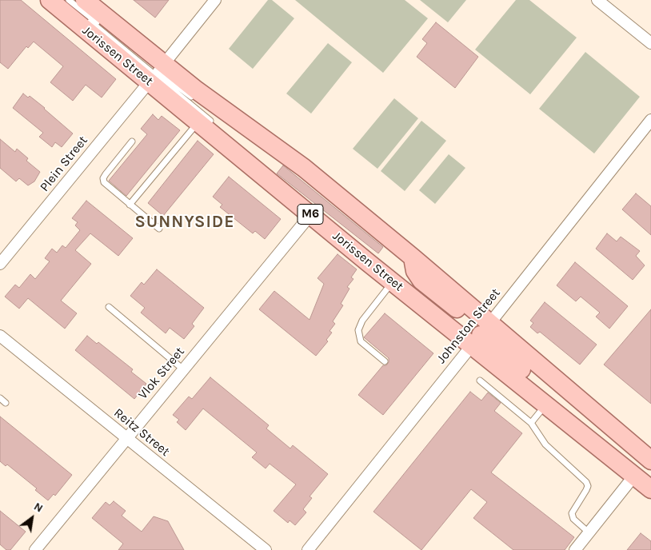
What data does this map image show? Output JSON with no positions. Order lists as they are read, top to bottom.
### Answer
{
  "streets": {
    "main road": ["Jorissen Street", "M6"],
    "street": [
      "Plein Street",
      "Johnston Street",
      "Vlok Street",
      "Reitz Street"
    ]
  },
  "crossings": [
    ["Jorissen Street", "Plein Street"],
    ["Jorissen Street", "Johnston Street"],
    ["Jorissen Street", "Vlok Street"],
    ["Vlok Street", "Reitz Street"]
  ],
  "districts": ["SUNNYSIDE"],
  "north": "top right"
}
